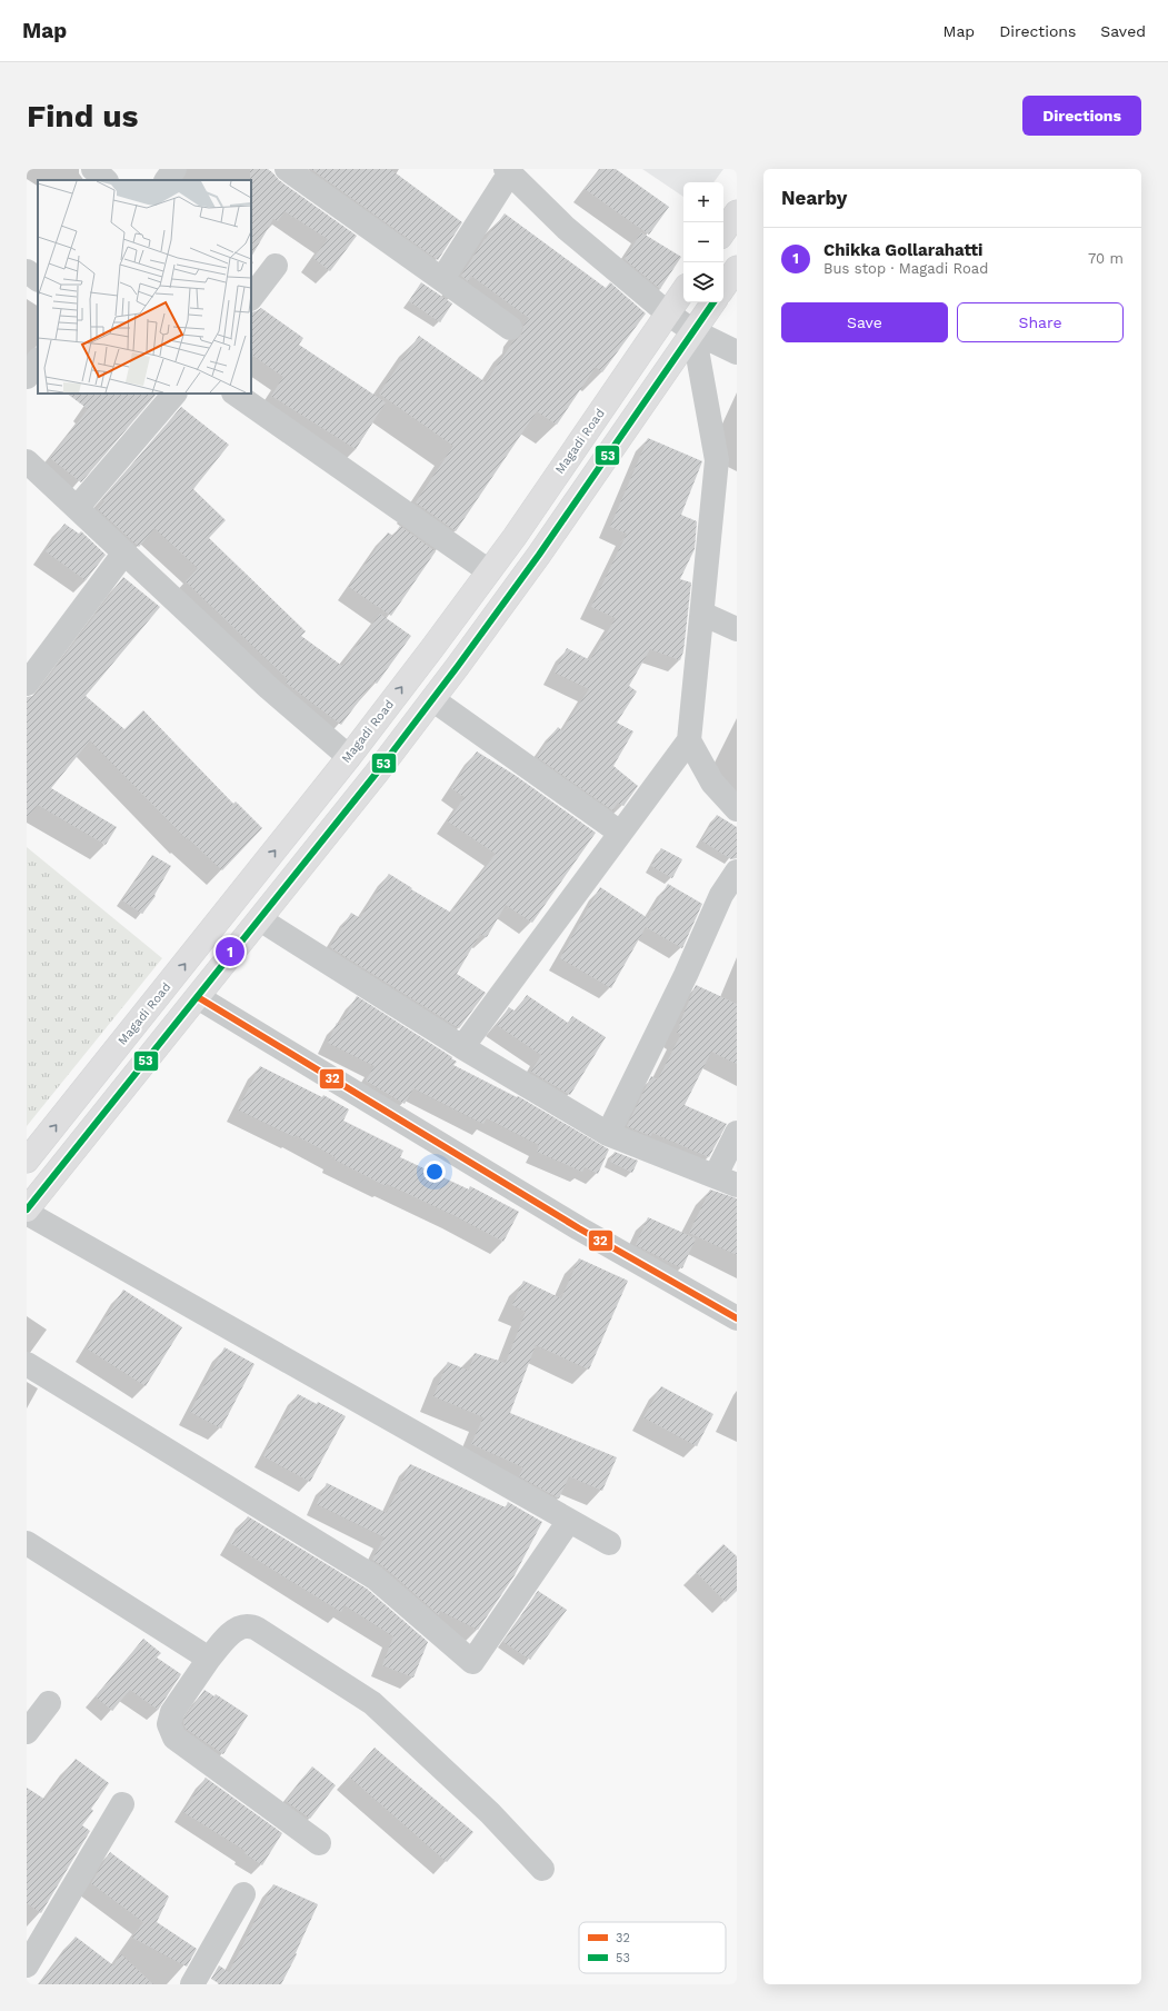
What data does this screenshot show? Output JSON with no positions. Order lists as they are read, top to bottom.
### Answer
{
  "streets": {
    "main road": ["Magadi Road"]
  },
  "lines": ["transit line 53", "transit line 32"],
  "legend": ["32", "53"],
  "page": {
    "header": "Map",
    "nav": ["Map", "Directions", "Saved"],
    "buttons": [
      "Directions",
      ["Save", "Share"]
    ],
    "title": "Find us",
    "heading": "Nearby",
    "map_buttons": ["+", "−"],
    "list": [
      {
        "mark": "1",
        "name": "Chikka Gollarahatti",
        "note": "Bus stop · Magadi Road",
        "value": "70 m"
      }
    ],
    "pins": "1"
  }
}
